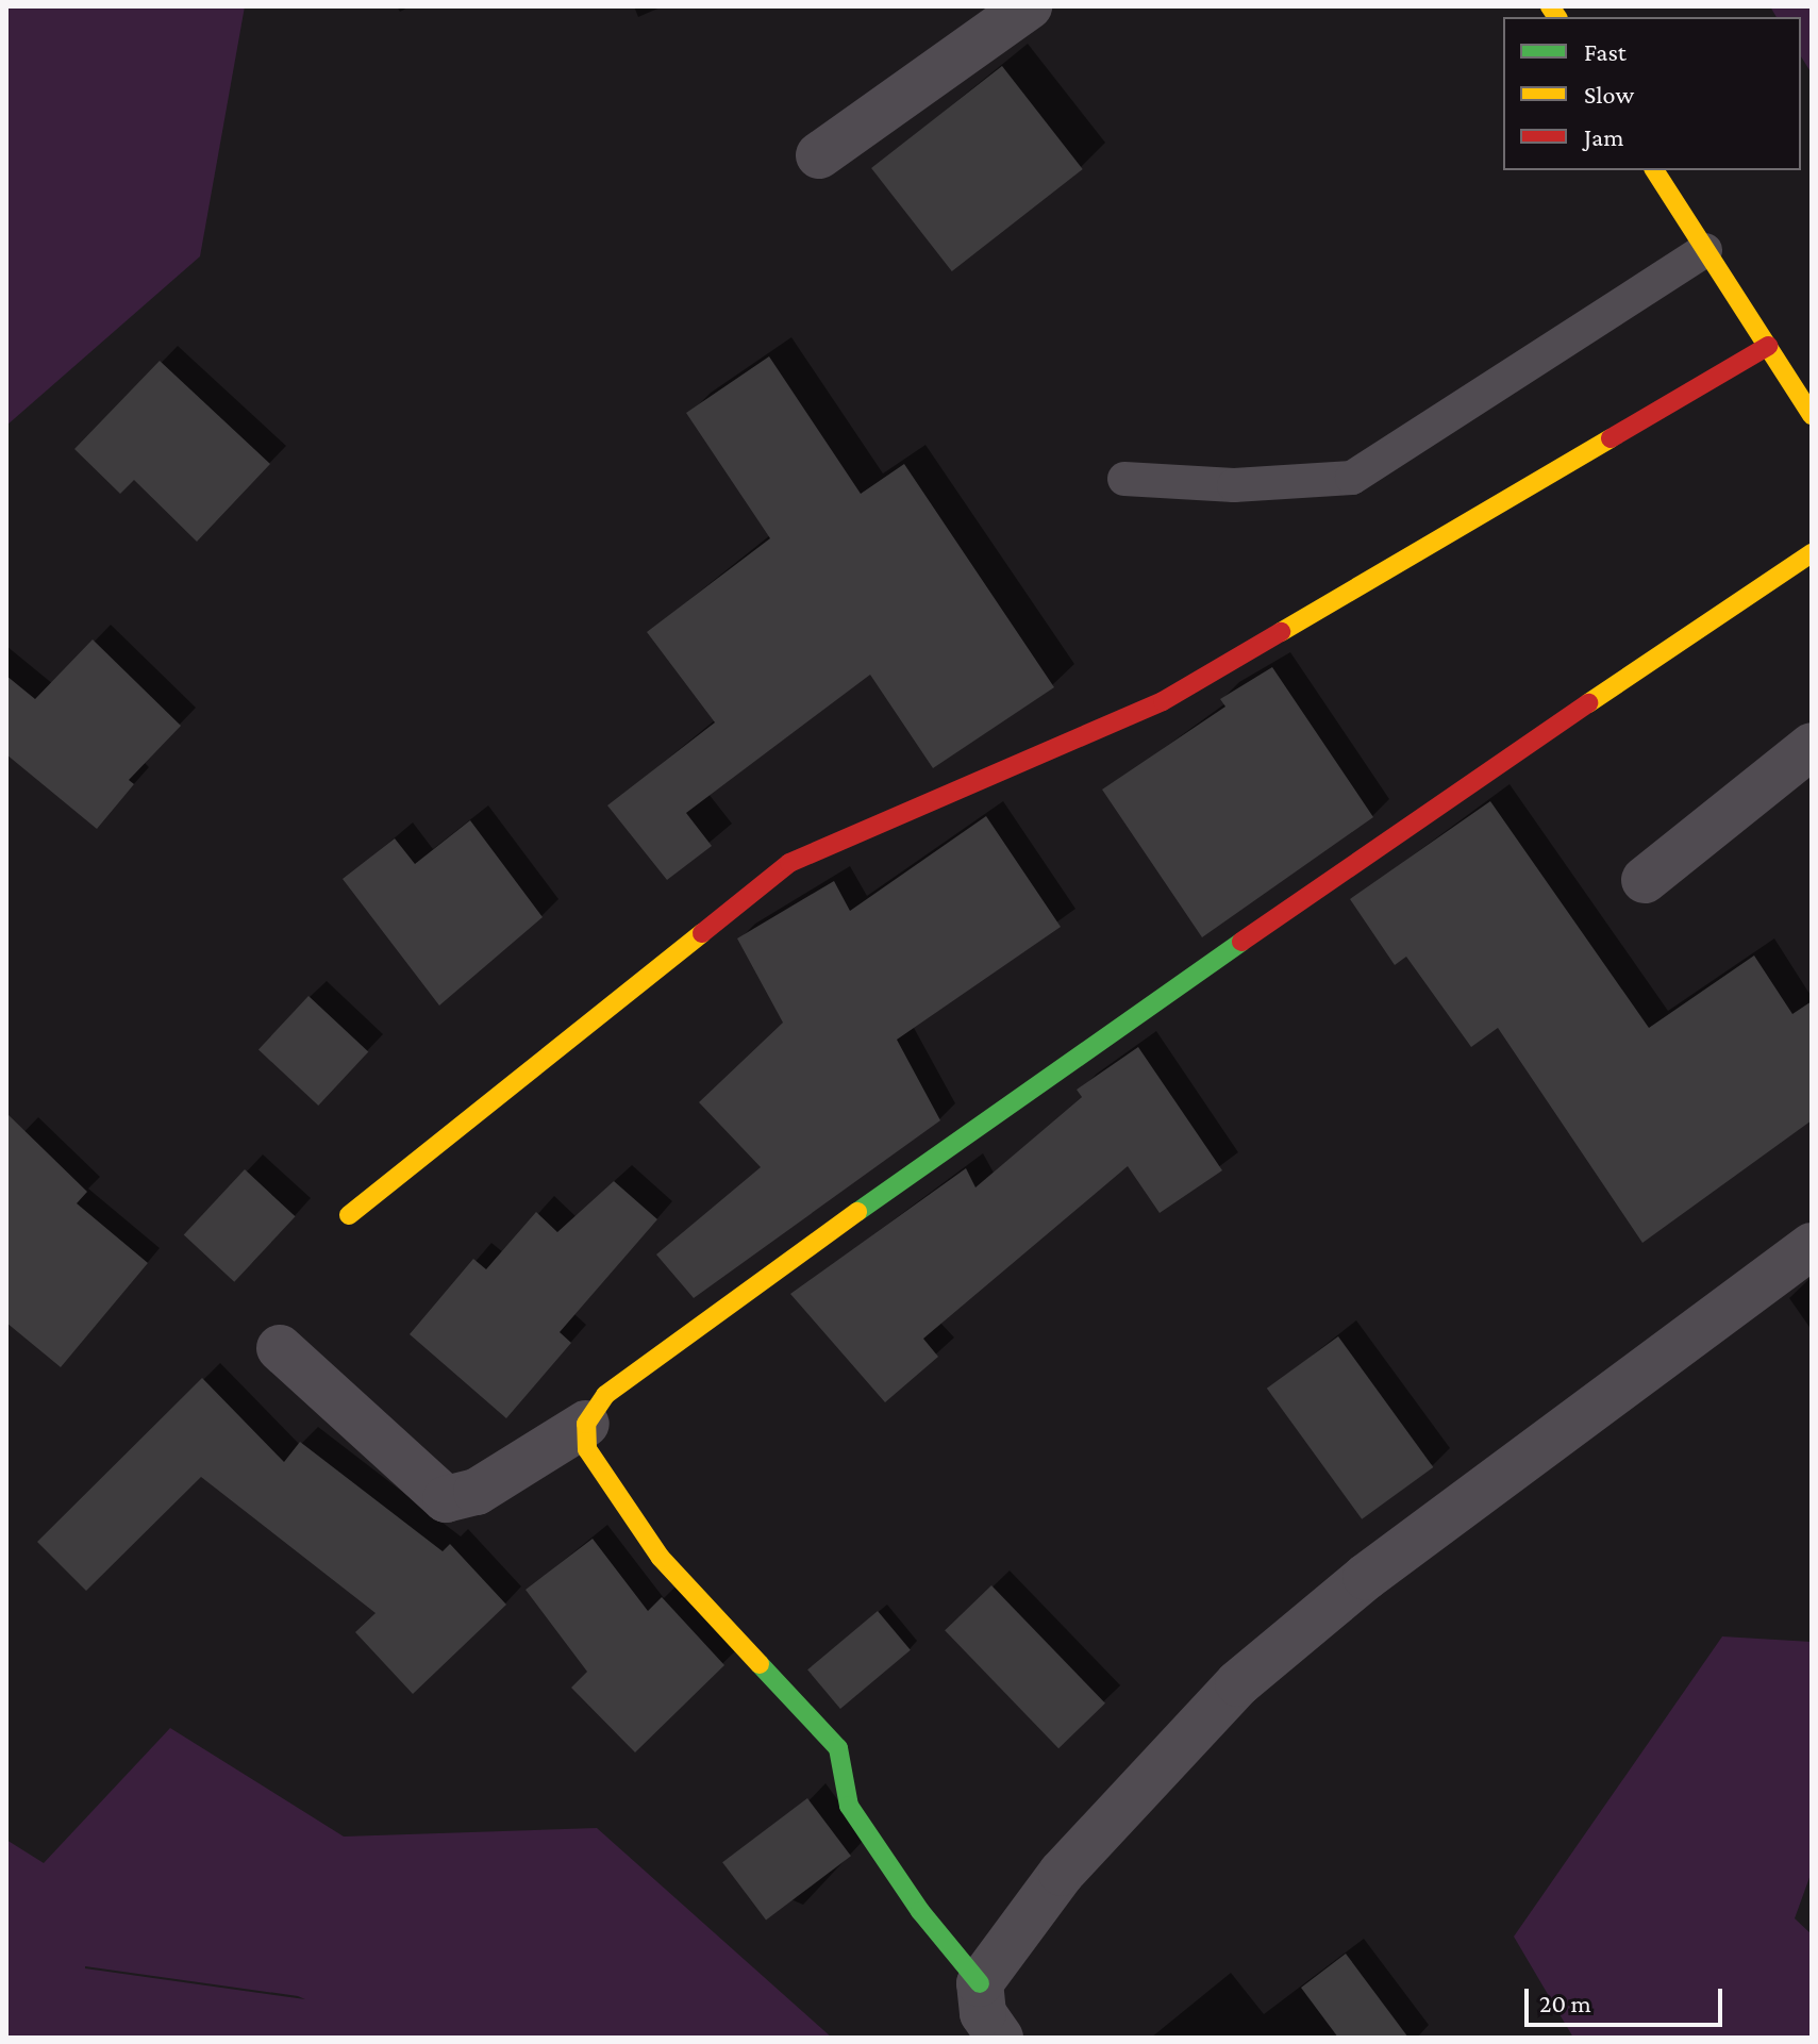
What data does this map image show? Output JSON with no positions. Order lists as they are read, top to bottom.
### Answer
{
  "legend": ["Fast", "Slow", "Jam"],
  "scale_bar": "20 m"
}
